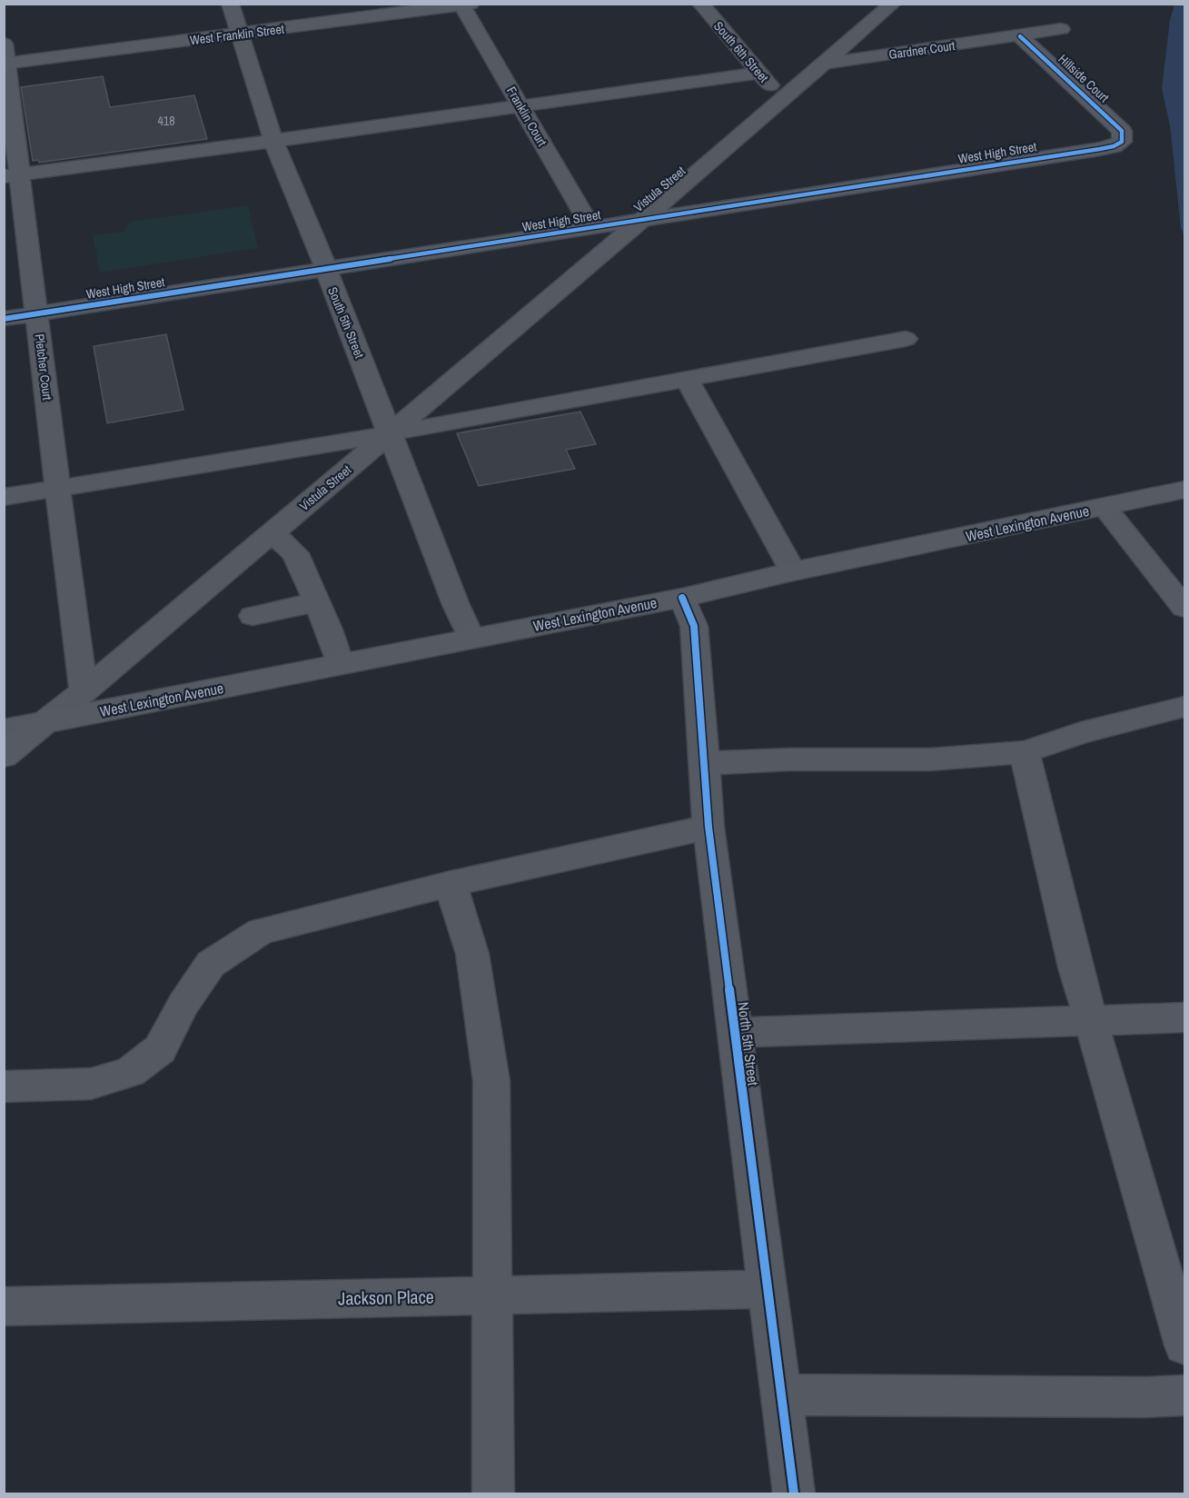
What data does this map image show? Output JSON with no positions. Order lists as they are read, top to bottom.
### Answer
{
  "streets": {
    "main road": ["West Franklin Street", "Vistula Street", "West Lexington Avenue"],
    "street": [
      "Gardner Court",
      "South 6th Street",
      "Hillside Court",
      "Franklin Court",
      "West High Street",
      "South 5th Street",
      "Pletcher Court",
      "North 5th Street",
      "Jackson Place"
    ]
  },
  "crossings": [
    ["West Franklin Street", "Franklin Court"],
    ["West Franklin Street", "South 5th Street"],
    ["West Franklin Street", "Pletcher Court"],
    ["Gardner Court", "Hillside Court"],
    ["Gardner Court", "Vistula Street"],
    ["South 6th Street", "Vistula Street"],
    ["Hillside Court", "West High Street"],
    ["Franklin Court", "West High Street"],
    ["West High Street", "Vistula Street"],
    ["West High Street", "South 5th Street"],
    ["West High Street", "Pletcher Court"],
    ["Vistula Street", "South 5th Street"],
    ["Vistula Street", "Pletcher Court"],
    ["Vistula Street", "West Lexington Avenue"],
    ["South 5th Street", "West Lexington Avenue"],
    ["West Lexington Avenue", "North 5th Street"],
    ["North 5th Street", "Jackson Place"]
  ],
  "house_numbers": ["418"]
}
